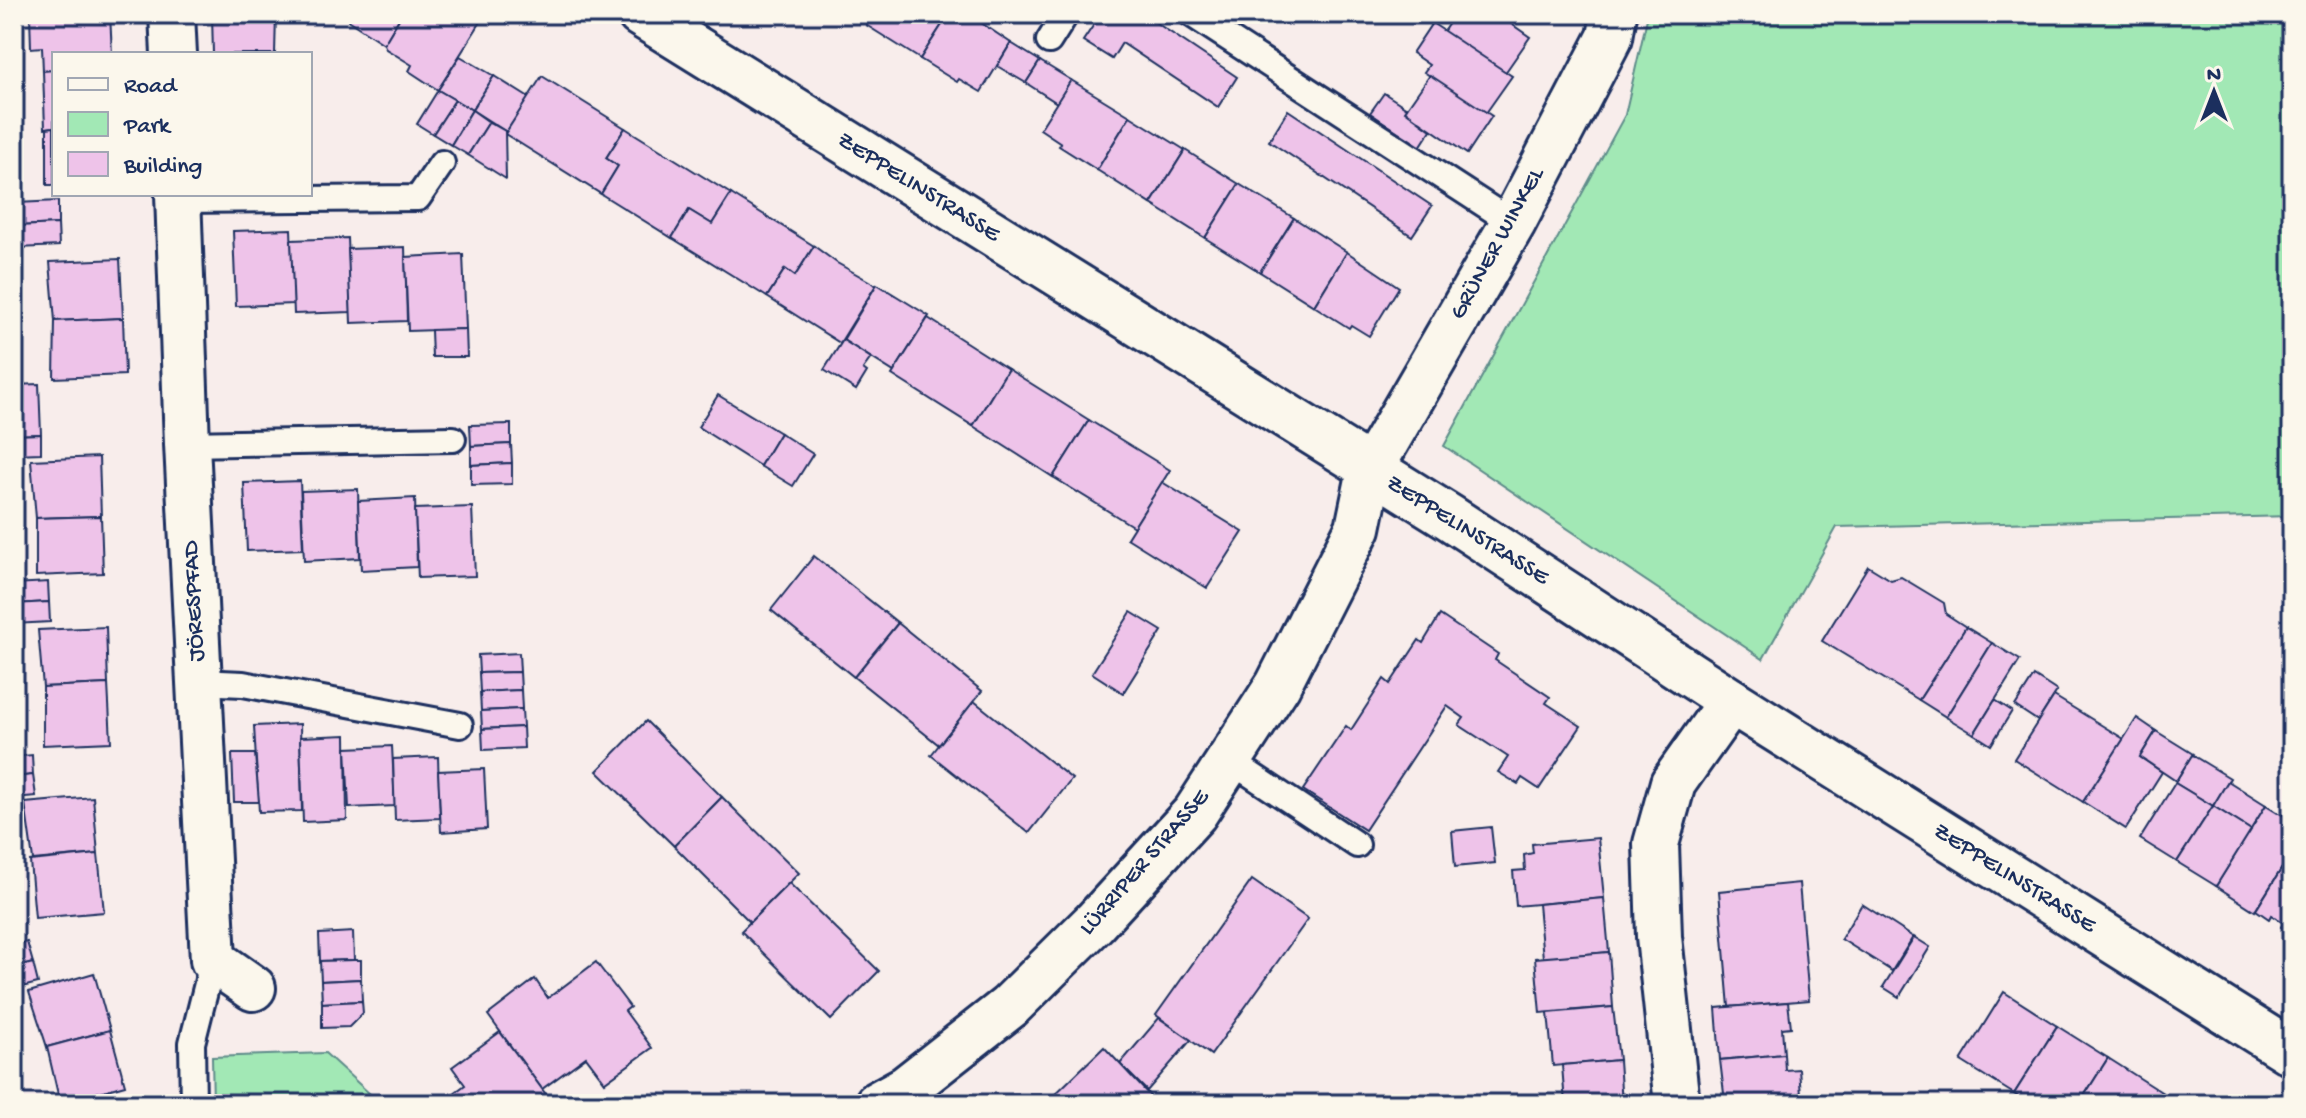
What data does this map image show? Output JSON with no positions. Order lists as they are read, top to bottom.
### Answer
{
  "streets": {
    "street": [
      "ZEPPELINSTRASSE",
      "GRÜNER WINKEL",
      "JÖRESPFAD",
      "LÜRRIPER STRASSE"
    ]
  },
  "crossings": [
    ["ZEPPELINSTRASSE", "GRÜNER WINKEL"],
    ["ZEPPELINSTRASSE", "LÜRRIPER STRASSE"],
    ["GRÜNER WINKEL", "LÜRRIPER STRASSE"]
  ],
  "legend": ["Road", "Park", "Building"],
  "north": "top"
}
